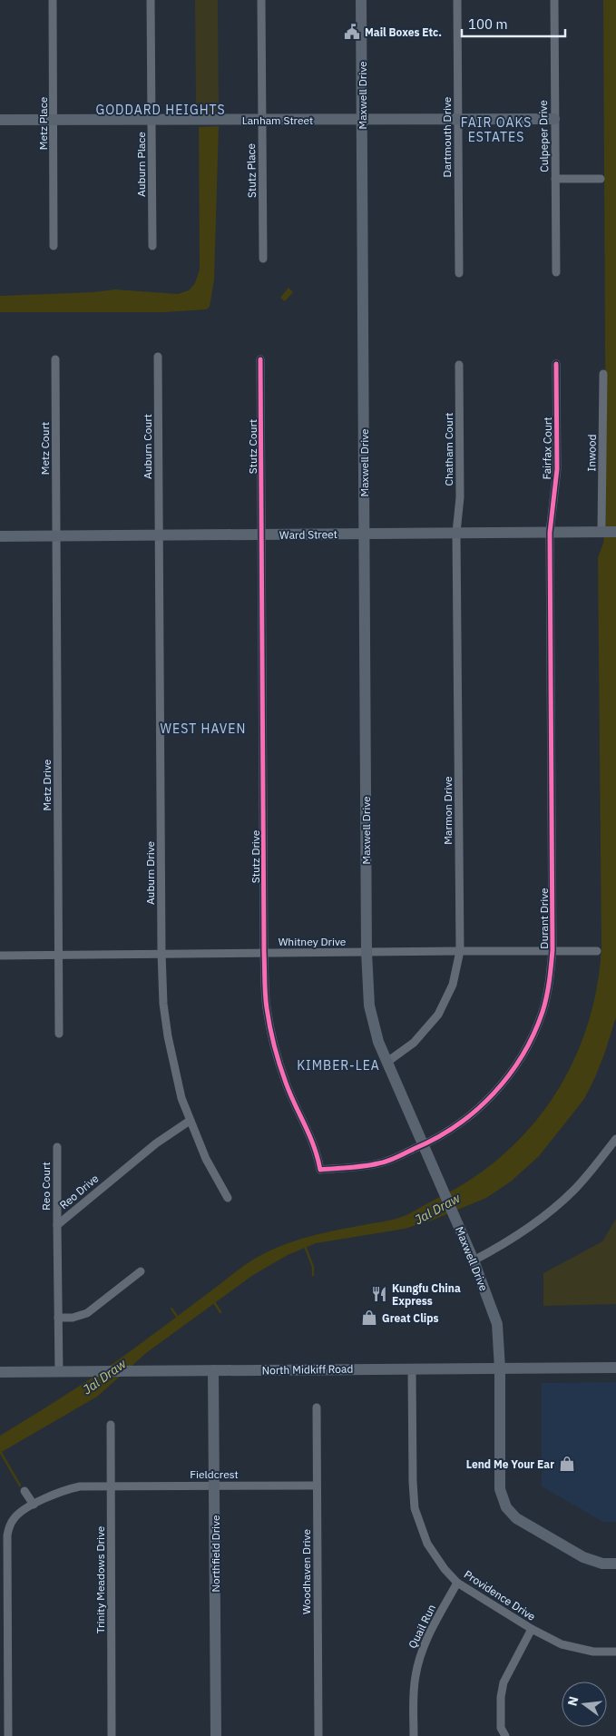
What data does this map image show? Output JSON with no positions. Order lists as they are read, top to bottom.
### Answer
{
  "streets": {
    "street": [
      "Maxwell Drive",
      "Lanham Street",
      "Metz Place",
      "Culpeper Drive",
      "Dartmouth Drive",
      "Auburn Place",
      "Stutz Place",
      "Auburn Court",
      "Stutz Court",
      "Metz Court",
      "Fairfax Court",
      "Chatham Court",
      "Inwood",
      "Ward Street",
      "Metz Drive",
      "Marmon Drive",
      "Stutz Drive",
      "Auburn Drive",
      "Durant Drive",
      "Whitney Drive",
      "Reo Court",
      "Reo Drive",
      "North Midkiff Road",
      "Fieldcrest",
      "Northfield Drive",
      "Woodhaven Drive",
      "Trinity Meadows Drive",
      "Providence Drive",
      "Quail Run"
    ]
  },
  "crossings": [
    ["Maxwell Drive", "Lanham Street"],
    ["Maxwell Drive", "Ward Street"],
    ["Maxwell Drive", "Marmon Drive"],
    ["Maxwell Drive", "Durant Drive"],
    ["Maxwell Drive", "Whitney Drive"],
    ["Maxwell Drive", "North Midkiff Road"],
    ["Lanham Street", "Metz Place"],
    ["Lanham Street", "Culpeper Drive"],
    ["Lanham Street", "Dartmouth Drive"],
    ["Lanham Street", "Auburn Place"],
    ["Lanham Street", "Stutz Place"],
    ["Auburn Court", "Ward Street"],
    ["Auburn Court", "Auburn Drive"],
    ["Stutz Court", "Ward Street"],
    ["Stutz Court", "Stutz Drive"],
    ["Metz Court", "Ward Street"],
    ["Metz Court", "Metz Drive"],
    ["Fairfax Court", "Ward Street"],
    ["Fairfax Court", "Durant Drive"],
    ["Chatham Court", "Ward Street"],
    ["Chatham Court", "Marmon Drive"],
    ["Inwood", "Ward Street"],
    ["Ward Street", "Metz Drive"],
    ["Ward Street", "Marmon Drive"],
    ["Ward Street", "Stutz Drive"],
    ["Ward Street", "Auburn Drive"],
    ["Ward Street", "Durant Drive"],
    ["Metz Drive", "Whitney Drive"],
    ["Marmon Drive", "Whitney Drive"],
    ["Stutz Drive", "Durant Drive"],
    ["Stutz Drive", "Whitney Drive"],
    ["Auburn Drive", "Whitney Drive"],
    ["Auburn Drive", "Reo Drive"],
    ["Durant Drive", "Whitney Drive"],
    ["Reo Court", "Reo Drive"],
    ["Reo Drive", "North Midkiff Road"],
    ["North Midkiff Road", "Northfield Drive"],
    ["North Midkiff Road", "Providence Drive"],
    ["Fieldcrest", "Northfield Drive"],
    ["Fieldcrest", "Woodhaven Drive"],
    ["Fieldcrest", "Trinity Meadows Drive"],
    ["Providence Drive", "Quail Run"]
  ],
  "districts": [
    "GODDARD HEIGHTS",
    "FAIR OAKS ESTATES",
    "WEST HAVEN",
    "KIMBER-LEA"
  ],
  "water": ["Jal Draw"],
  "places": {
    "public building": ["Mail Boxes Etc."],
    "restaurant": ["Kungfu China Express"],
    "shop": ["Great Clips", "Lend Me Your Ear"]
  },
  "scale_bar": "100 m",
  "north": "left"
}
